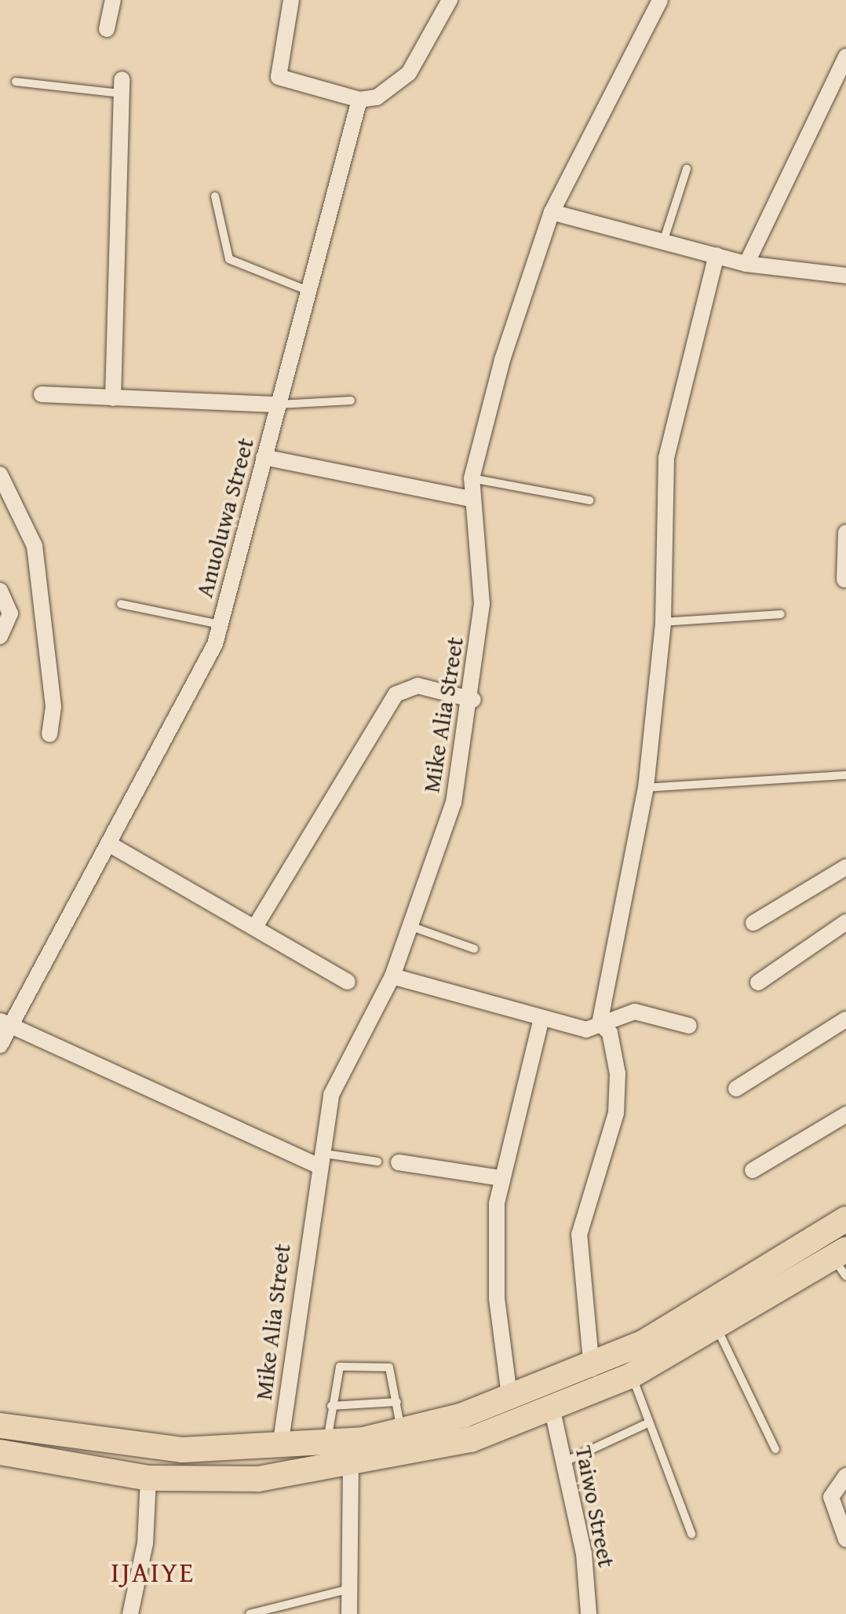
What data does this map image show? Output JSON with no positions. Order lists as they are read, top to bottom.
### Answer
{
  "streets": {
    "street": ["Anuoluwa Street", "Mike Alia Street", "Taiwo Street"]
  },
  "districts": ["IJAIYE"]
}
